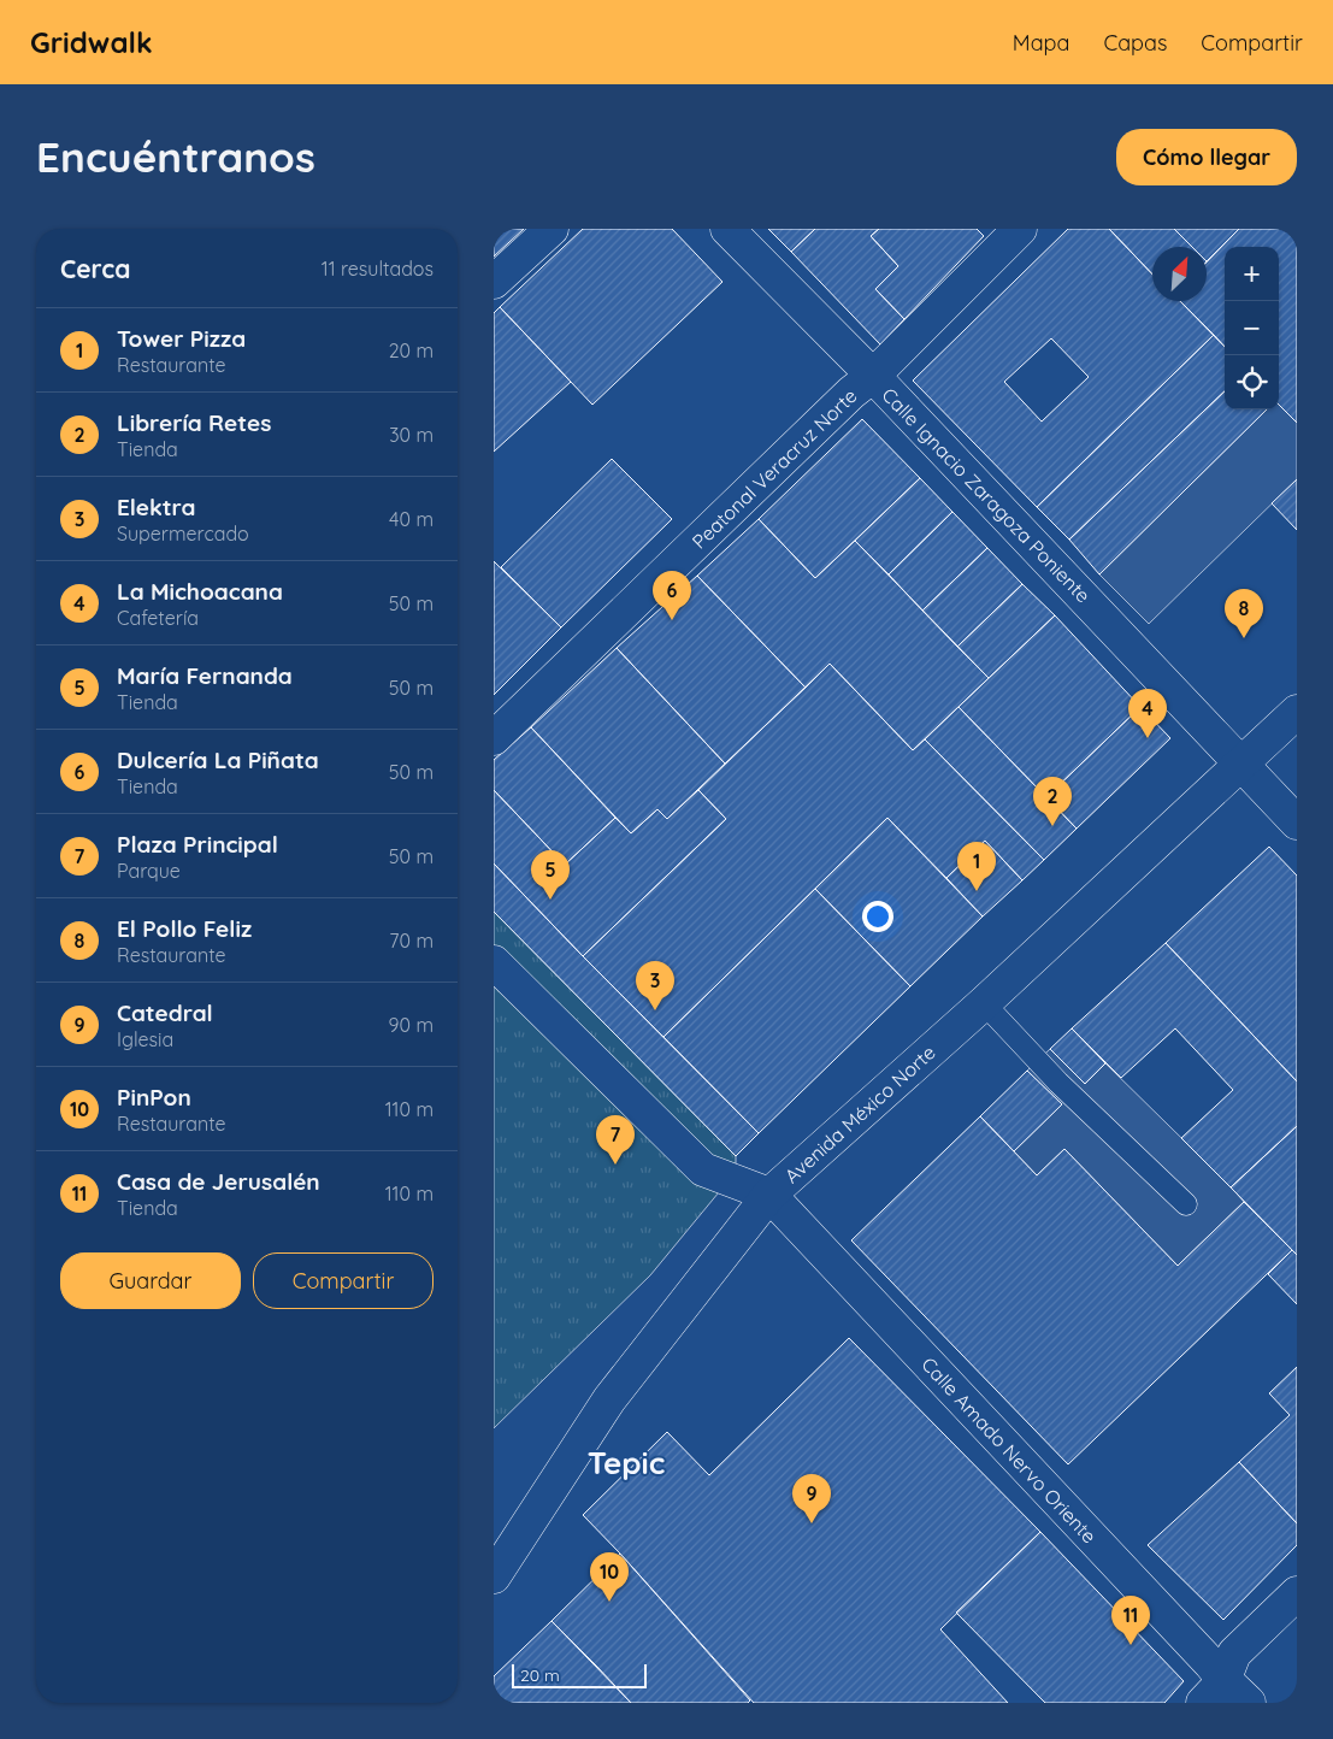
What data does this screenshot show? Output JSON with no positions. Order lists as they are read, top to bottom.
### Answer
{
  "streets": {
    "street": [
      "Peatonal Veracruz Norte",
      "Calle Ignacio Zaragoza Poniente",
      "Avenida México Norte",
      "Calle Amado Nervo Oriente"
    ]
  },
  "crossings": [
    ["Peatonal Veracruz Norte", "Calle Ignacio Zaragoza Poniente"],
    ["Calle Ignacio Zaragoza Poniente", "Avenida México Norte"],
    ["Avenida México Norte", "Calle Amado Nervo Oriente"]
  ],
  "districts": ["Tepic"],
  "scale_bar": "20 m",
  "north": "top right",
  "page": {
    "header": "Gridwalk",
    "nav": ["Mapa", "Capas", "Compartir"],
    "buttons": [
      "Cómo llegar",
      ["Guardar", "Compartir"]
    ],
    "title": "Encuéntranos",
    "heading": ["Cerca", "11 resultados"],
    "map_buttons": ["+", "−"],
    "list": [
      {
        "mark": "1",
        "name": "Tower Pizza",
        "note": "Restaurante",
        "value": "20 m"
      },
      {
        "mark": "2",
        "name": "Librería Retes",
        "note": "Tienda",
        "value": "30 m"
      },
      {
        "mark": "3",
        "name": "Elektra",
        "note": "Supermercado",
        "value": "40 m"
      },
      {
        "mark": "4",
        "name": "La Michoacana",
        "note": "Cafetería",
        "value": "50 m"
      },
      {
        "mark": "5",
        "name": "María Fernanda",
        "note": "Tienda",
        "value": "50 m"
      },
      {
        "mark": "6",
        "name": "Dulcería La Piñata",
        "note": "Tienda",
        "value": "50 m"
      },
      {
        "mark": "7",
        "name": "Plaza Principal",
        "note": "Parque",
        "value": "50 m"
      },
      {
        "mark": "8",
        "name": "El Pollo Feliz",
        "note": "Restaurante",
        "value": "70 m"
      },
      {
        "mark": "9",
        "name": "Catedral",
        "note": "Iglesia",
        "value": "90 m"
      },
      {
        "mark": "10",
        "name": "PinPon",
        "note": "Restaurante",
        "value": "110 m"
      },
      {
        "mark": "11",
        "name": "Casa de Jerusalén",
        "note": "Tienda",
        "value": "110 m"
      }
    ],
    "pins": [
      "6",
      "8",
      "4",
      "2",
      "1",
      "5",
      "3",
      "7",
      "9",
      "10",
      "11"
    ],
    "scale": "20 m"
  }
}
